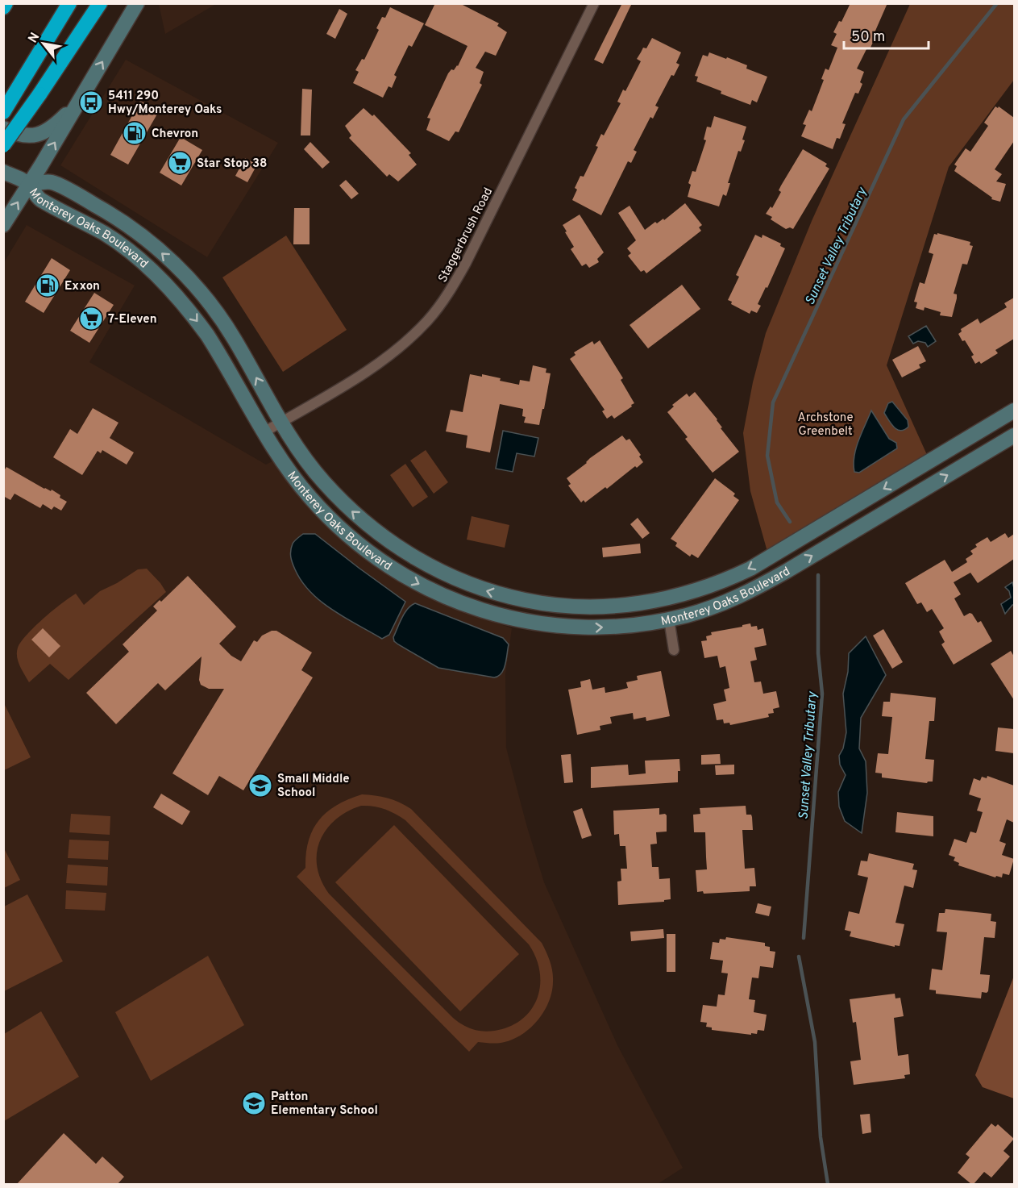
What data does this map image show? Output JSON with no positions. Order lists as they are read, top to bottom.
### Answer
{
  "streets": {
    "street": ["Monterey Oaks Boulevard", "Staggerbrush Road"]
  },
  "crossings": [
    ["Monterey Oaks Boulevard", "Staggerbrush Road"]
  ],
  "water": ["Sunset Valley Tributary"],
  "parks": ["Archstone Greenbelt"],
  "places": {
    "bus stop": ["5411 290 Hwy/Monterey Oaks"],
    "fuel station": ["Chevron", "Exxon"],
    "supermarket": ["Star Stop 38", "7-Eleven"],
    "school or university": ["Small Middle School", "Patton Elementary School"]
  },
  "scale_bar": "50 m",
  "north": "top left"
}
